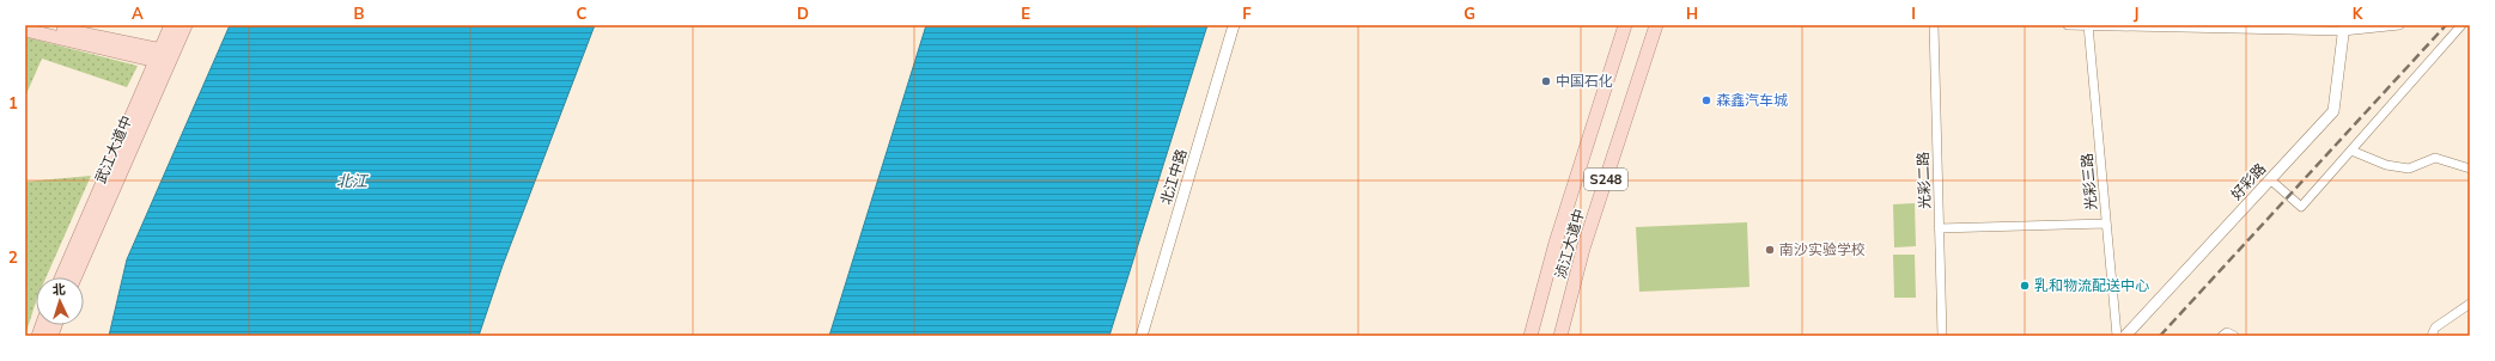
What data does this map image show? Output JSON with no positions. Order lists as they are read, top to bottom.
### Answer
{
  "streets": {
    "main road": ["武江大道中", "S248", "浈江大道中"],
    "street": [
      "北江中路",
      "光彩二路",
      "光彩三路",
      "好彩路"
    ]
  },
  "water": ["北江"],
  "places": [
    "中国石化",
    "森鑫汽车城",
    "南沙实验学校",
    "乳和物流配送中心"
  ],
  "north": "top",
  "grid": {
    "columns": [
      "A",
      "B",
      "C",
      "D",
      "E",
      "F",
      "G",
      "H",
      "I",
      "J",
      "K"
    ],
    "rows": ["1", "2"]
  }
}
